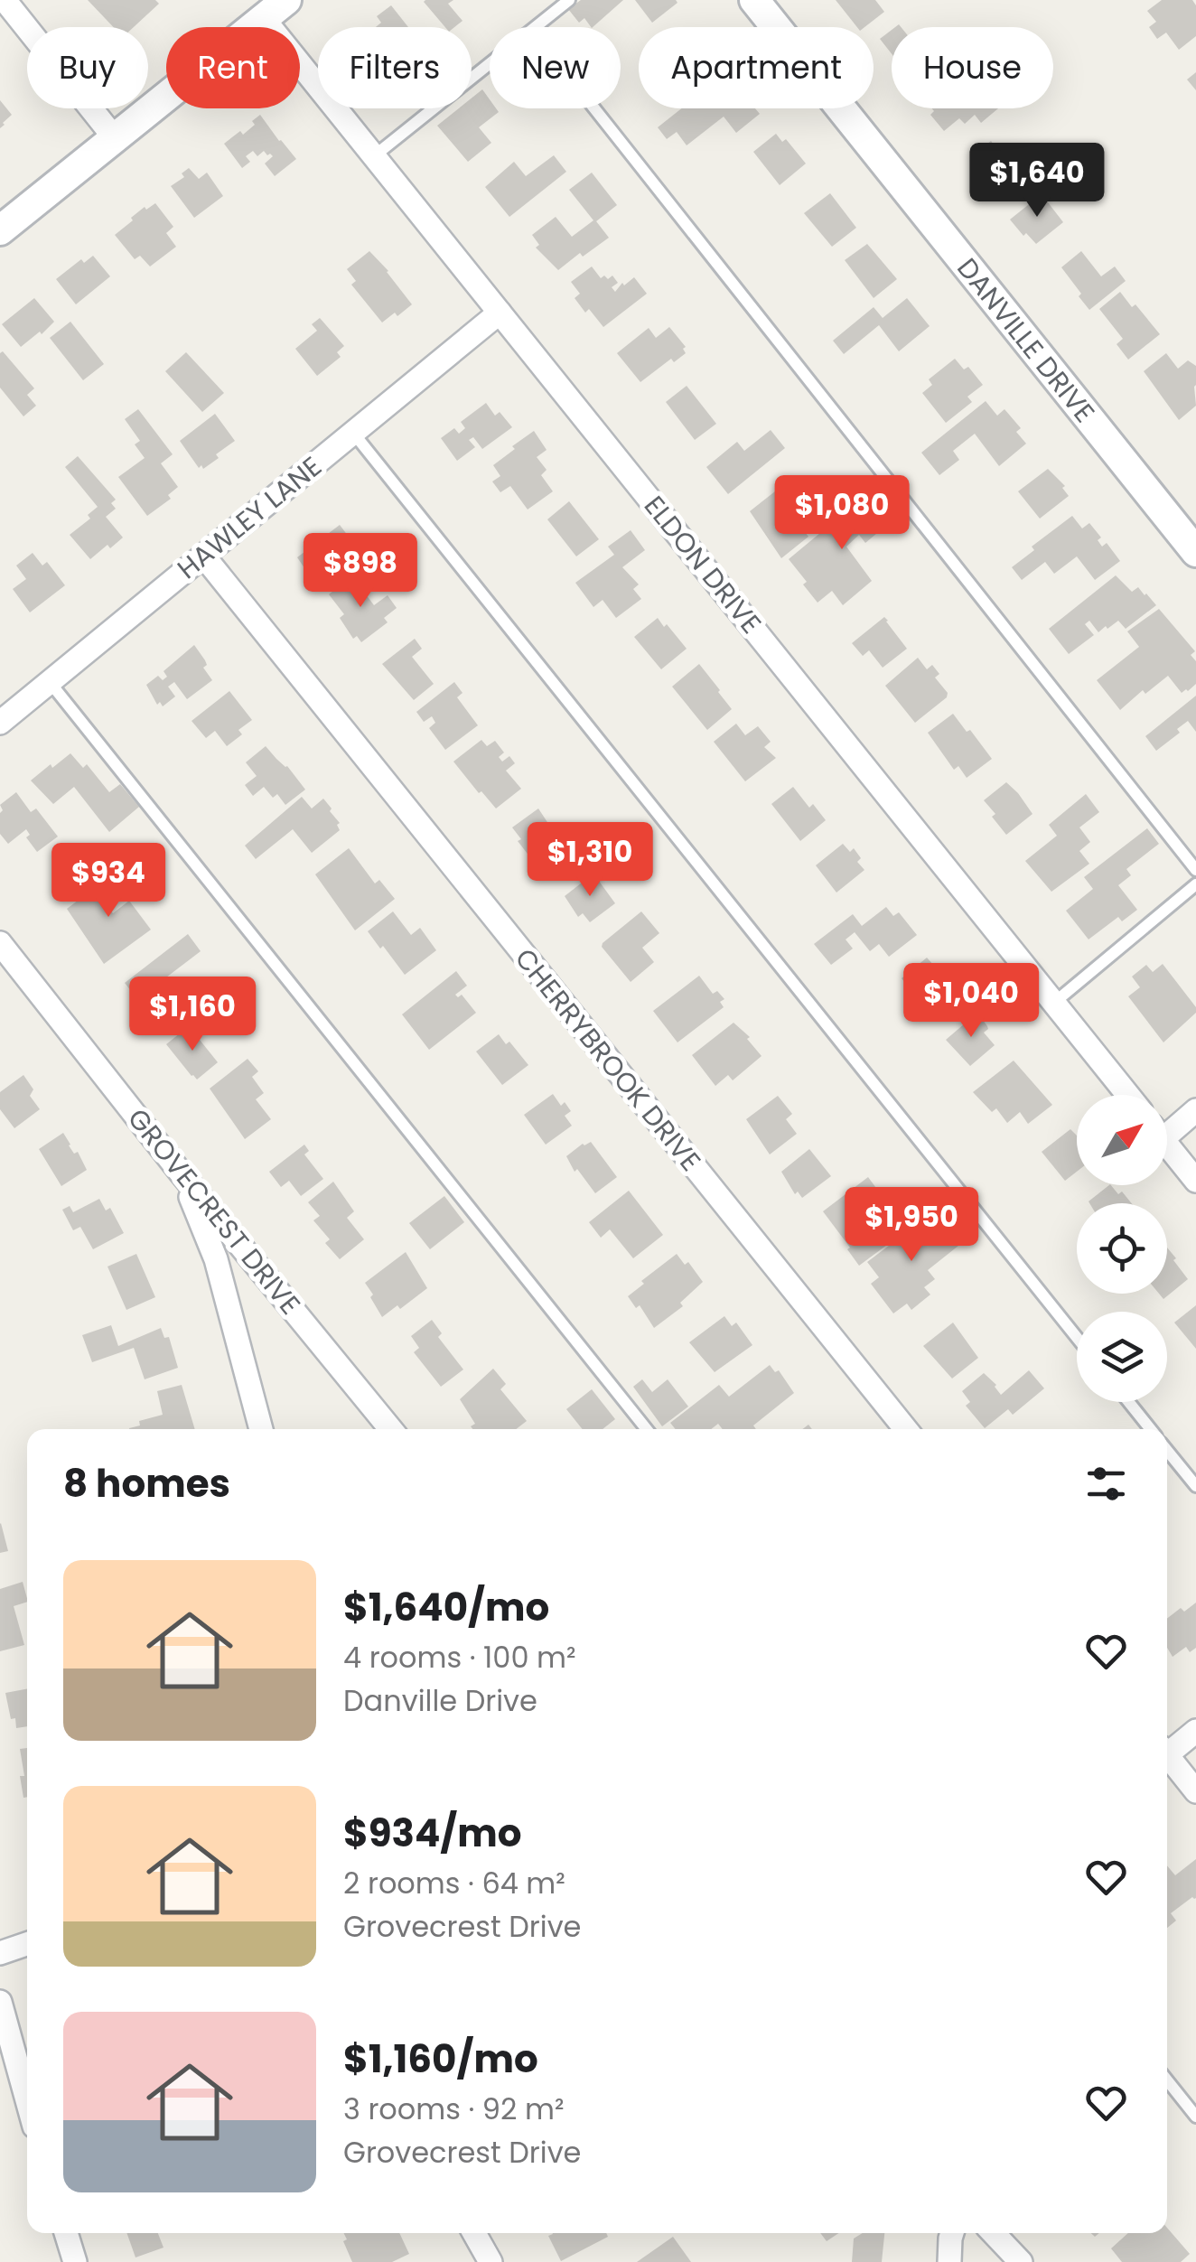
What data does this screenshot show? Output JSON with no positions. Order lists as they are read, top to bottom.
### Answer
{
  "streets": {
    "street": [
      "DANVILLE DRIVE",
      "HAWLEY LANE",
      "ELDON DRIVE",
      "CHERRYBROOK DRIVE",
      "GROVECREST DRIVE"
    ]
  },
  "crossings": [
    ["HAWLEY LANE", "ELDON DRIVE"],
    ["HAWLEY LANE", "CHERRYBROOK DRIVE"]
  ],
  "north": "top right",
  "page": {
    "chip": [
      "Buy",
      "Rent",
      "Filters",
      "New",
      "Apartment",
      "House"
    ],
    "price": [
      "$1,640",
      "$1,080",
      "$898",
      "$1,310",
      "$934",
      "$1,040",
      "$1,160",
      "$1,950"
    ],
    "heading": "8 homes",
    "list": [
      {
        "name": "$1,640/mo",
        "note": "4 rooms · 100 m² · Danville Drive"
      },
      {
        "name": "$934/mo",
        "note": "2 rooms · 64 m² · Grovecrest Drive"
      },
      {
        "name": "$1,160/mo",
        "note": "3 rooms · 92 m² · Grovecrest Drive"
      }
    ]
  }
}
